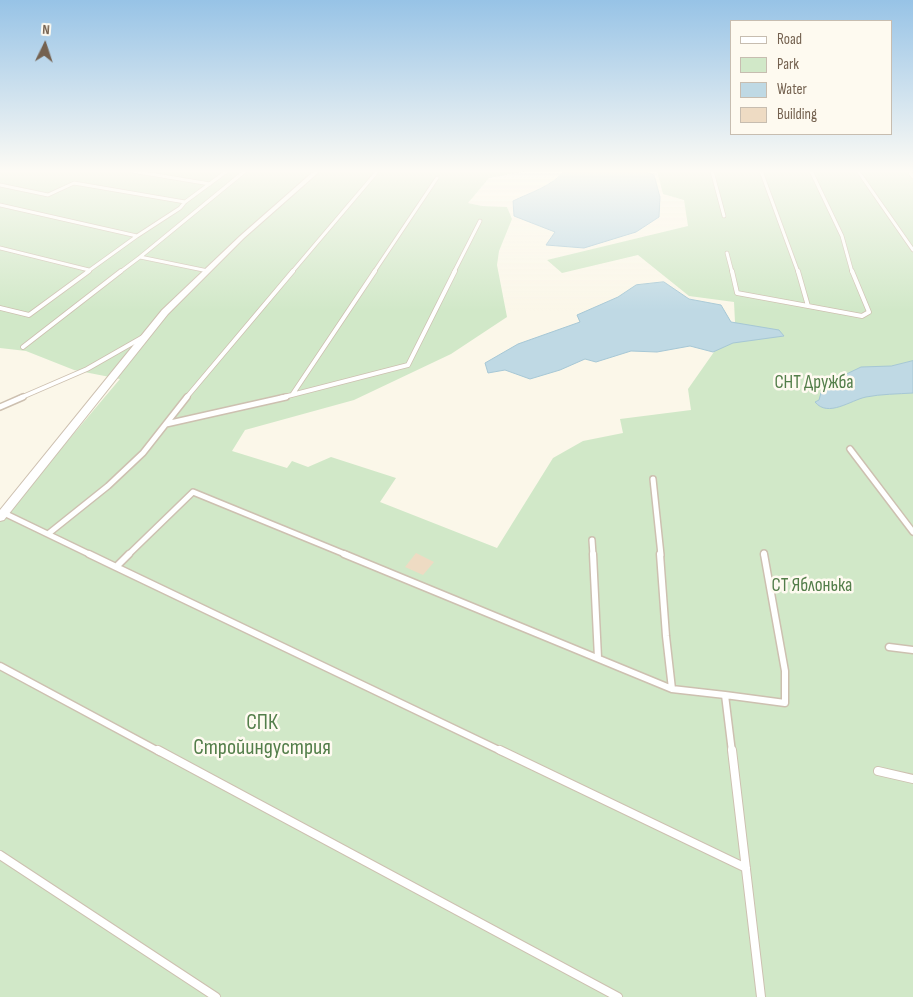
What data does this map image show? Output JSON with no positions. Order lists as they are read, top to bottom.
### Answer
{
  "parks": ["СНТ Дружба", "СТ Яблонька", "СПК Стройиндустрия"],
  "legend": [
    "Road",
    "Park",
    "Water",
    "Building"
  ],
  "north": "top"
}
